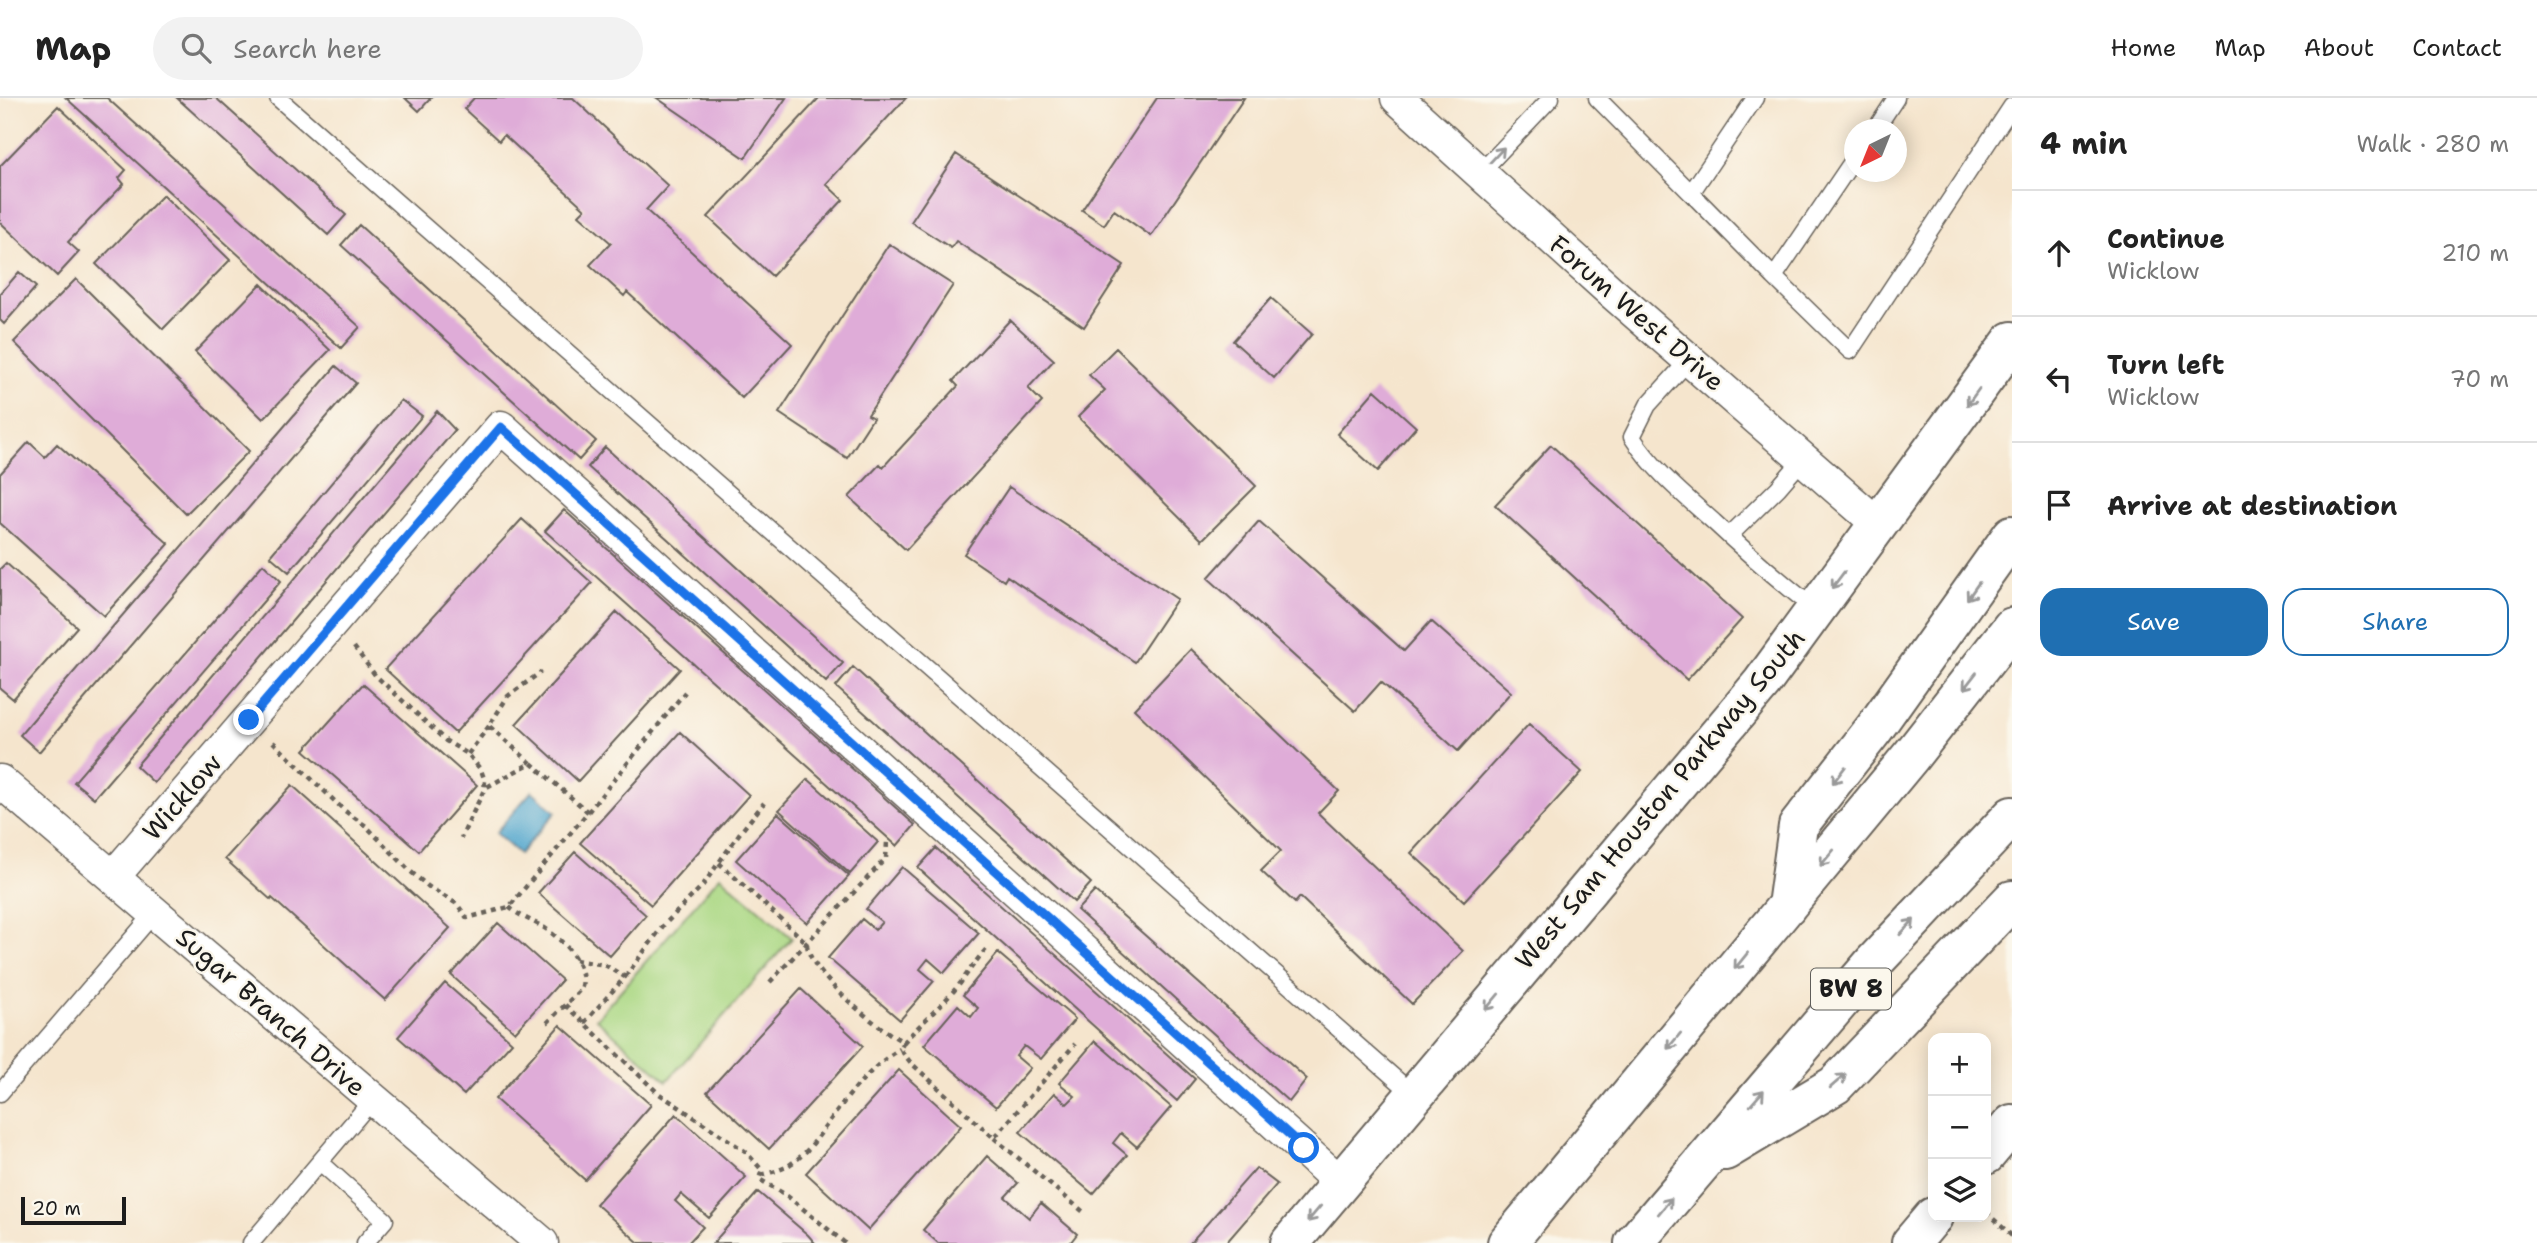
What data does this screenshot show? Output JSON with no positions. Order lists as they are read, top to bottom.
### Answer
{
  "streets": {
    "main road": ["West Sam Houston Parkway South", "BW 8"],
    "street": ["Forum West Drive", "Wicklow", "Sugar Branch Drive"]
  },
  "crossings": [
    ["Forum West Drive", "West Sam Houston Parkway South"],
    ["Wicklow", "West Sam Houston Parkway South"],
    ["Wicklow", "Sugar Branch Drive"]
  ],
  "scale_bar": "20 m",
  "north": "bottom left",
  "page": {
    "header": "Map",
    "search": "Search here",
    "nav": [
      "Home",
      "Map",
      "About",
      "Contact"
    ],
    "heading": ["4 min", "Walk · 280 m"],
    "list": [
      ["Continue", "Wicklow", "210 m"],
      ["Turn left", "Wicklow", "70 m"],
      "Arrive at destination"
    ],
    "buttons": ["Save", "Share"],
    "map_buttons": ["+", "−"],
    "scale": "20 m"
  }
}
